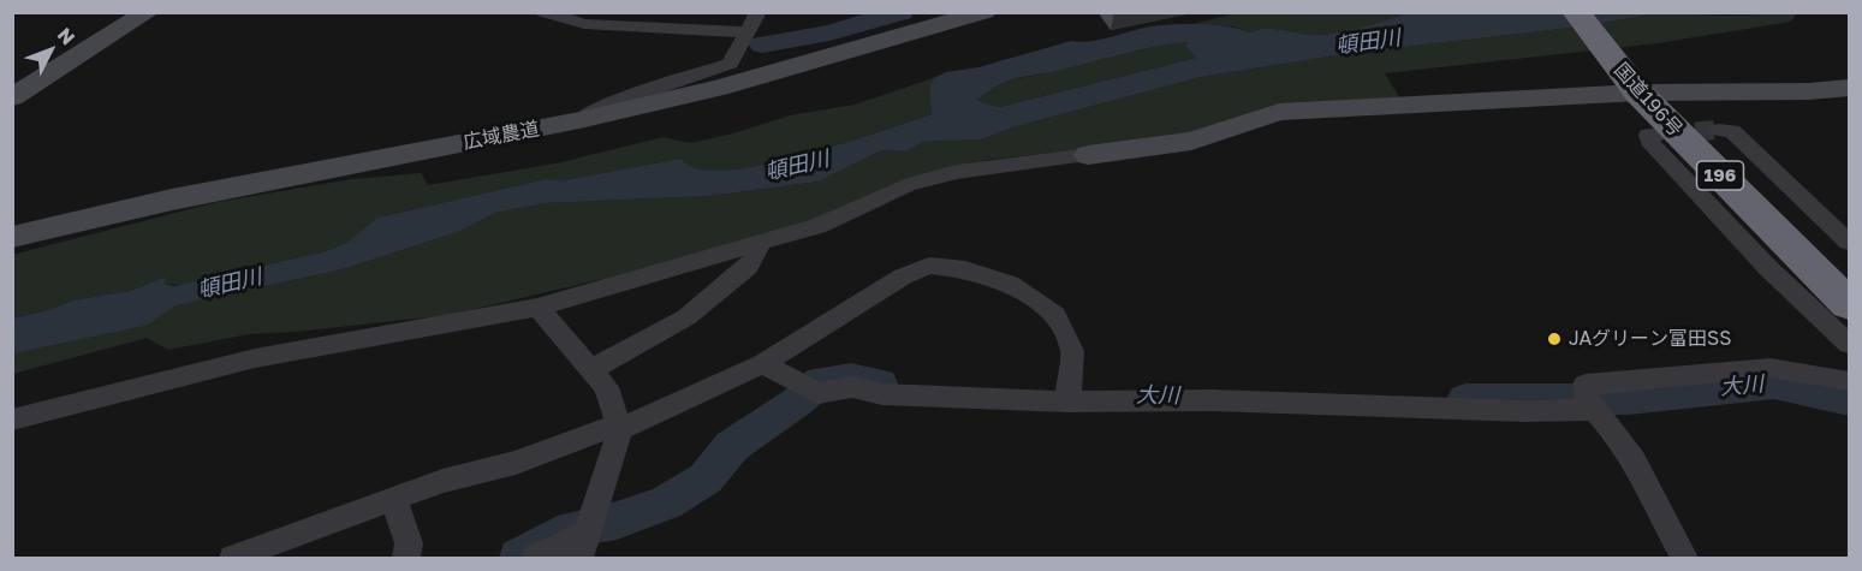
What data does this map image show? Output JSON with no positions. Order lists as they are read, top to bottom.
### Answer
{
  "streets": {
    "highway": ["国道196号", "196"],
    "street": ["広域農道"]
  },
  "water": ["頓田川", "大川"],
  "places": ["JAグリーン富田SS"],
  "north": "top right"
}
